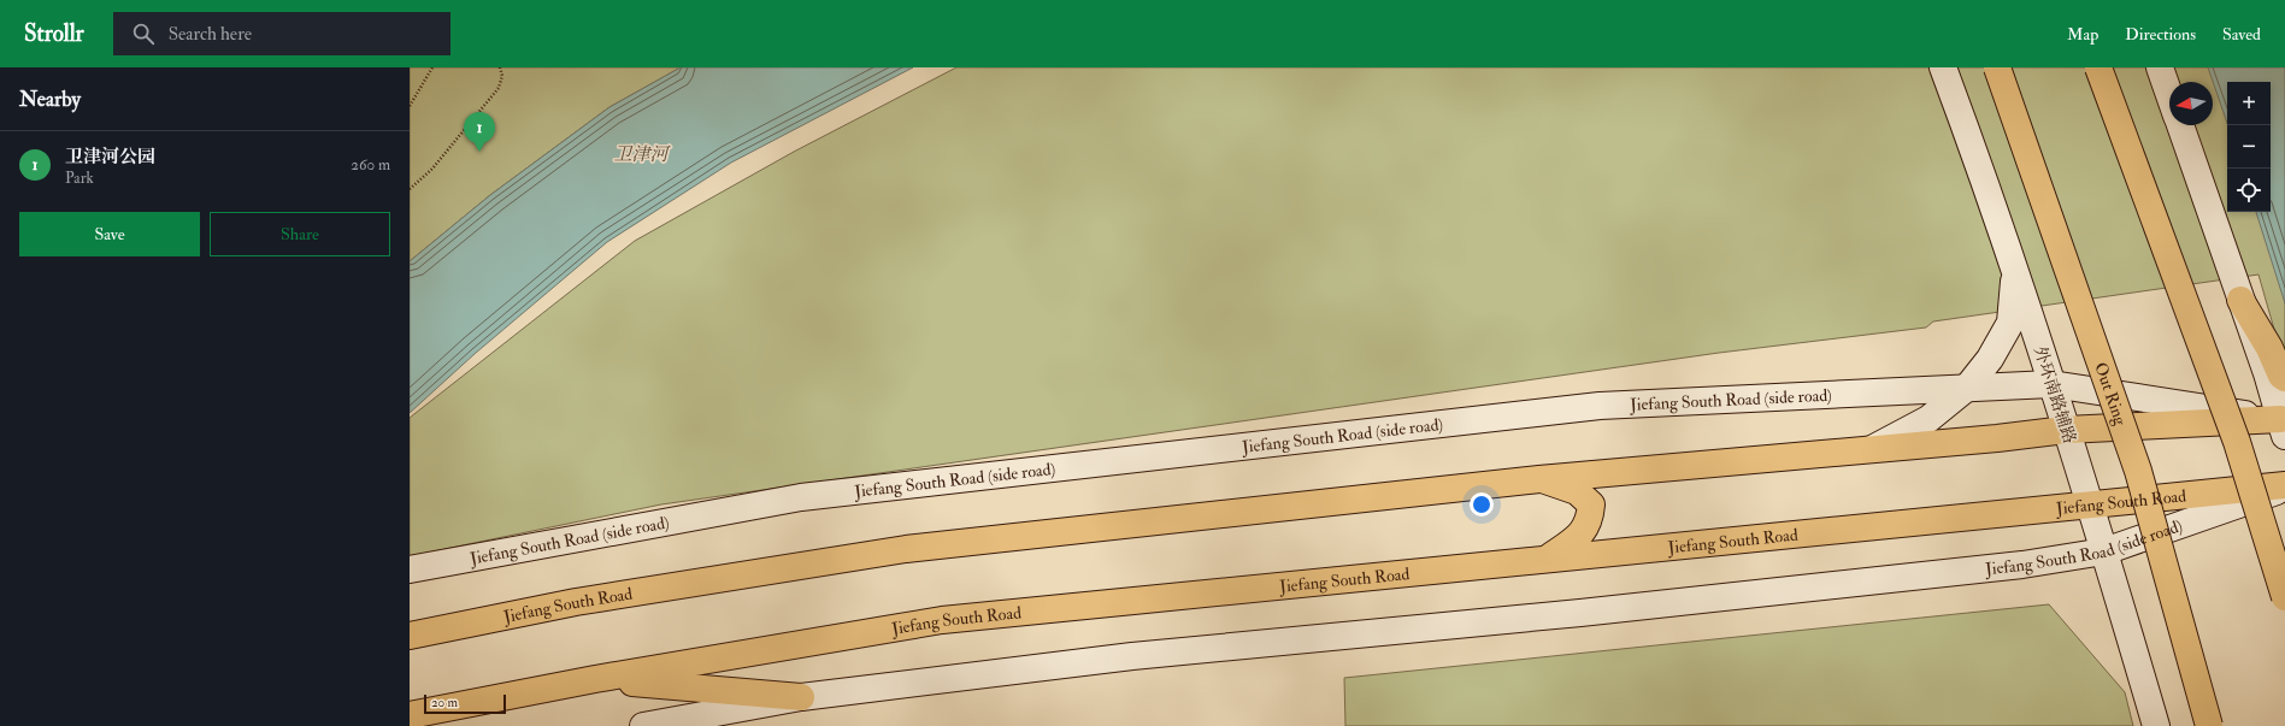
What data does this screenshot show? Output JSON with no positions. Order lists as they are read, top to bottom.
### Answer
{
  "streets": {
    "main road": ["Out Ring", "Jiefang South Road"],
    "street": ["外环南路辅路", "Jiefang South Road (side road)"]
  },
  "crossings": [
    ["外环南路辅路", "Jiefang South Road (side road)"],
    ["外环南路辅路", "Jiefang South Road"],
    ["Jiefang South Road (side road)", "Jiefang South Road"]
  ],
  "water": ["卫津河"],
  "scale_bar": "20 m",
  "north": "left",
  "page": {
    "header": "Strollr",
    "search": "Search here",
    "nav": ["Map", "Directions", "Saved"],
    "heading": "Nearby",
    "map_buttons": ["+", "−"],
    "pins": "1",
    "list": [
      {
        "mark": "1",
        "name": "卫津河公园",
        "note": "Park",
        "value": "260 m"
      }
    ],
    "buttons": ["Save", "Share"],
    "scale": "20 m"
  }
}
